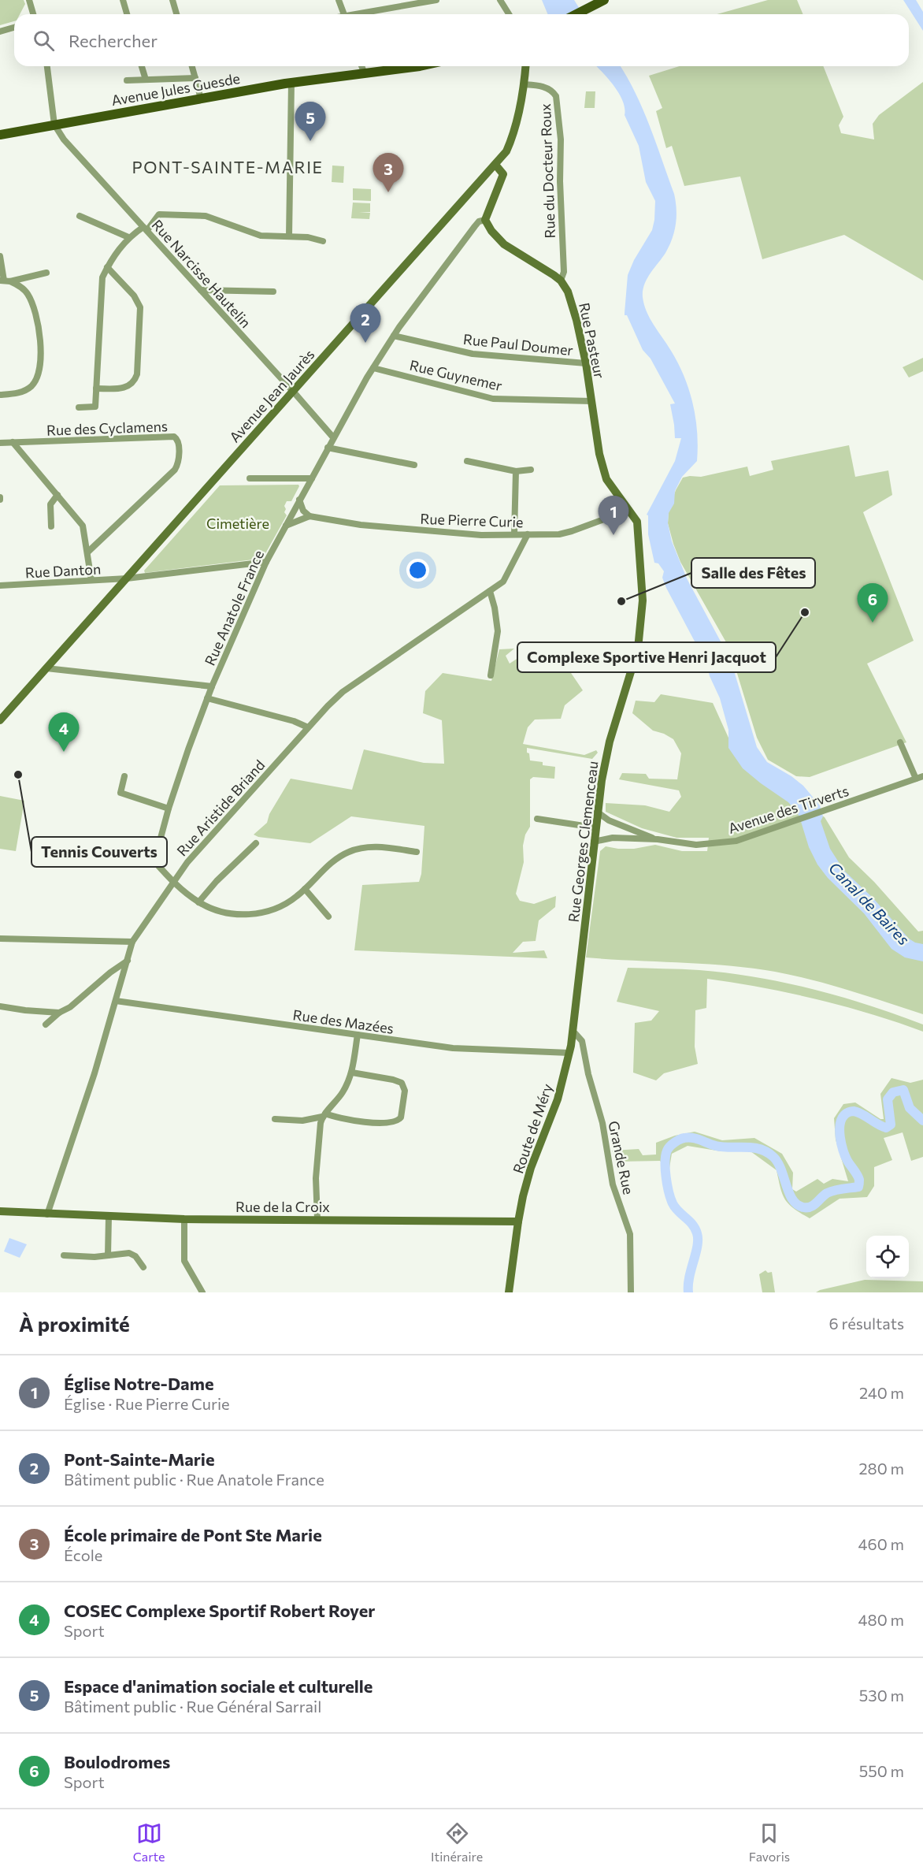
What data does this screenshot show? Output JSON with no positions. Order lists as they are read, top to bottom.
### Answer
{
  "streets": {
    "main road": [
      "Avenue Jules Guesde",
      "Rue Pasteur",
      "Avenue Jean Jaurès",
      "Rue Georges Clemenceau",
      "Route de Méry",
      "Rue de la Croix"
    ],
    "street": [
      "Rue du Docteur Roux",
      "Rue Narcisse Hautelin",
      "Rue Paul Doumer",
      "Rue Guynemer",
      "Rue des Cyclamens",
      "Rue Pierre Curie",
      "Rue Danton",
      "Rue Anatole France",
      "Rue Aristide Briand",
      "Avenue des Tirverts",
      "Rue des Mazées",
      "Grande Rue"
    ]
  },
  "crossings": [
    ["Avenue Jules Guesde", "Rue Narcisse Hautelin"],
    ["Rue du Docteur Roux", "Rue Pasteur"],
    ["Rue du Docteur Roux", "Avenue Jean Jaurès"],
    ["Rue Narcisse Hautelin", "Avenue Jean Jaurès"],
    ["Rue Narcisse Hautelin", "Rue Anatole France"],
    ["Rue Pasteur", "Rue Paul Doumer"],
    ["Rue Pasteur", "Rue Guynemer"],
    ["Rue Pasteur", "Rue Pierre Curie"],
    ["Rue Pasteur", "Rue Georges Clemenceau"],
    ["Rue Paul Doumer", "Rue Anatole France"],
    ["Rue Guynemer", "Rue Anatole France"],
    ["Avenue Jean Jaurès", "Rue Danton"],
    ["Rue Pierre Curie", "Rue Anatole France"],
    ["Rue Pierre Curie", "Rue Aristide Briand"],
    ["Rue Danton", "Rue Anatole France"],
    ["Rue Anatole France", "Rue Aristide Briand"],
    ["Rue Aristide Briand", "Rue des Mazées"],
    ["Rue Aristide Briand", "Rue de la Croix"],
    ["Avenue des Tirverts", "Rue Georges Clemenceau"],
    ["Rue Georges Clemenceau", "Route de Méry"],
    ["Rue des Mazées", "Route de Méry"],
    ["Route de Méry", "Grande Rue"],
    ["Route de Méry", "Rue de la Croix"]
  ],
  "districts": ["PONT-SAINTE-MARIE"],
  "water": ["Canal de Baires"],
  "parks": ["Cimetière"],
  "places": ["Salle des Fêtes", "Complexe Sportive Henri Jacquot", "Tennis Couverts"],
  "page": {
    "search": "Rechercher",
    "pins": [
      "5",
      "3",
      "2",
      "1",
      "6",
      "4"
    ],
    "heading": ["À proximité", "6 résultats"],
    "list": [
      {
        "mark": "1",
        "name": "Église Notre-Dame",
        "note": "Église · Rue Pierre Curie",
        "value": "240 m"
      },
      {
        "mark": "2",
        "name": "Pont-Sainte-Marie",
        "note": "Bâtiment public · Rue Anatole France",
        "value": "280 m"
      },
      {
        "mark": "3",
        "name": "École primaire de Pont Ste Marie",
        "note": "École",
        "value": "460 m"
      },
      {
        "mark": "4",
        "name": "COSEC Complexe Sportif Robert Royer",
        "note": "Sport",
        "value": "480 m"
      },
      {
        "mark": "5",
        "name": "Espace d'animation sociale et culturelle",
        "note": "Bâtiment public · Rue Général Sarrail",
        "value": "530 m"
      },
      {
        "mark": "6",
        "name": "Boulodromes",
        "note": "Sport",
        "value": "550 m"
      }
    ],
    "nav": ["Carte", "Itinéraire", "Favoris"]
  }
}
